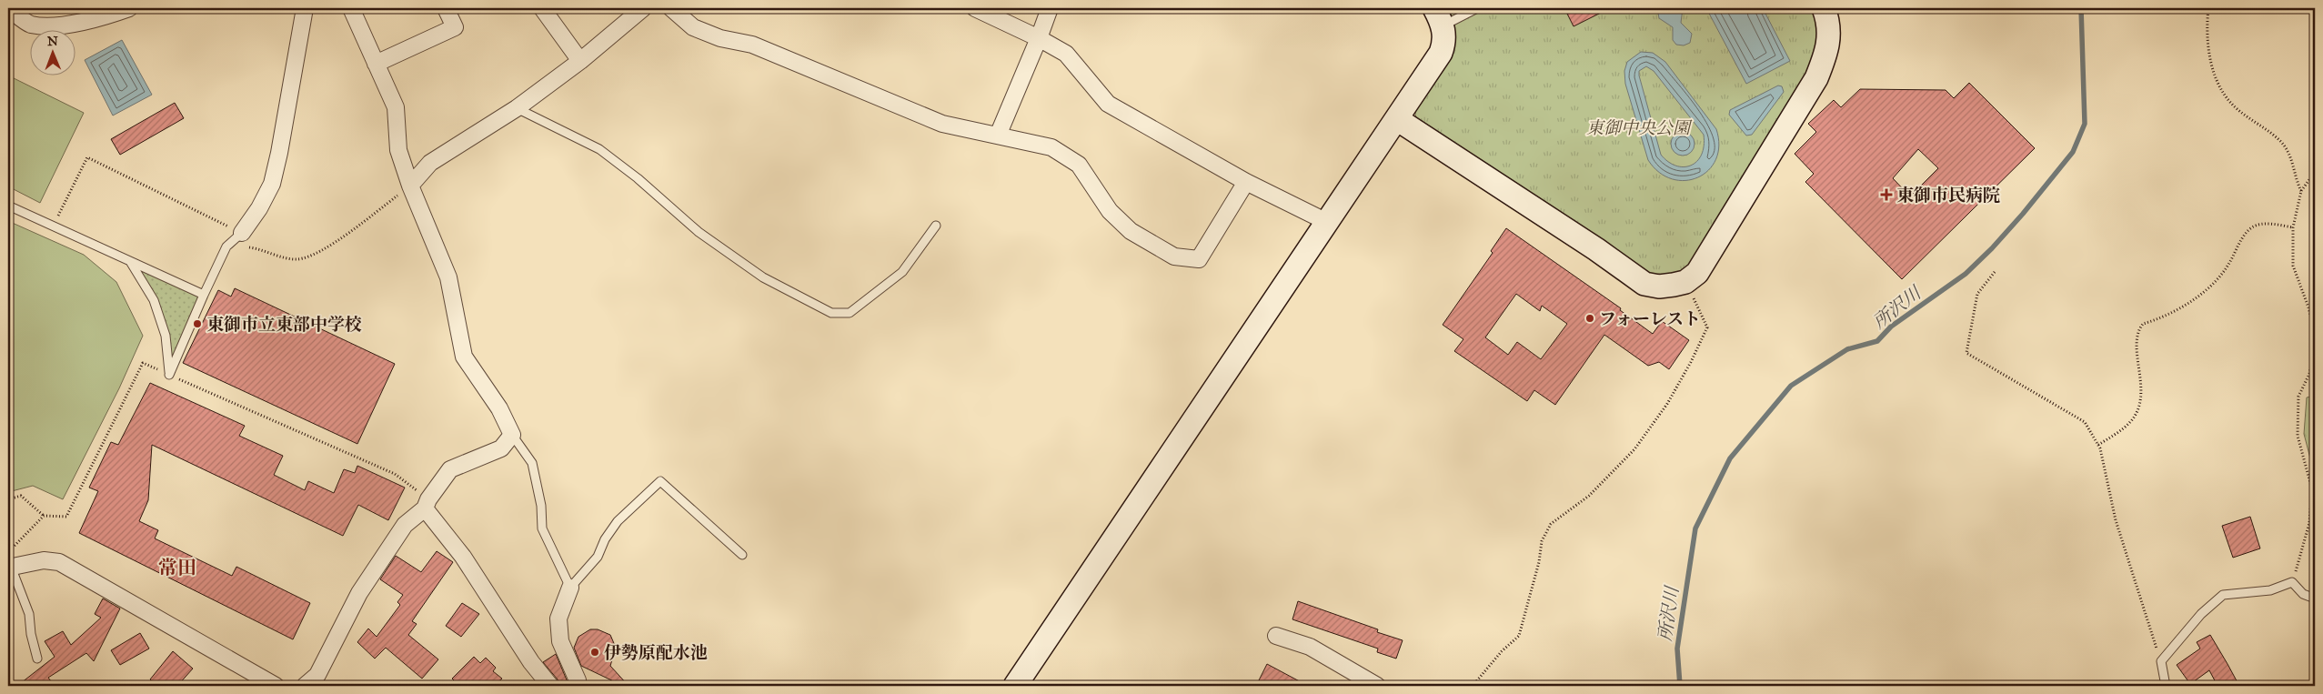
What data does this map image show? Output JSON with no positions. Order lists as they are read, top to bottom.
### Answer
{
  "districts": ["常田"],
  "water": ["所沢川"],
  "parks": ["東御中央公園"],
  "places": {
    "health": ["東御市民病院"],
    "other": ["フォーレスト", "東御市立東部中学校", "伊勢原配水池"]
  },
  "north": "top"
}
